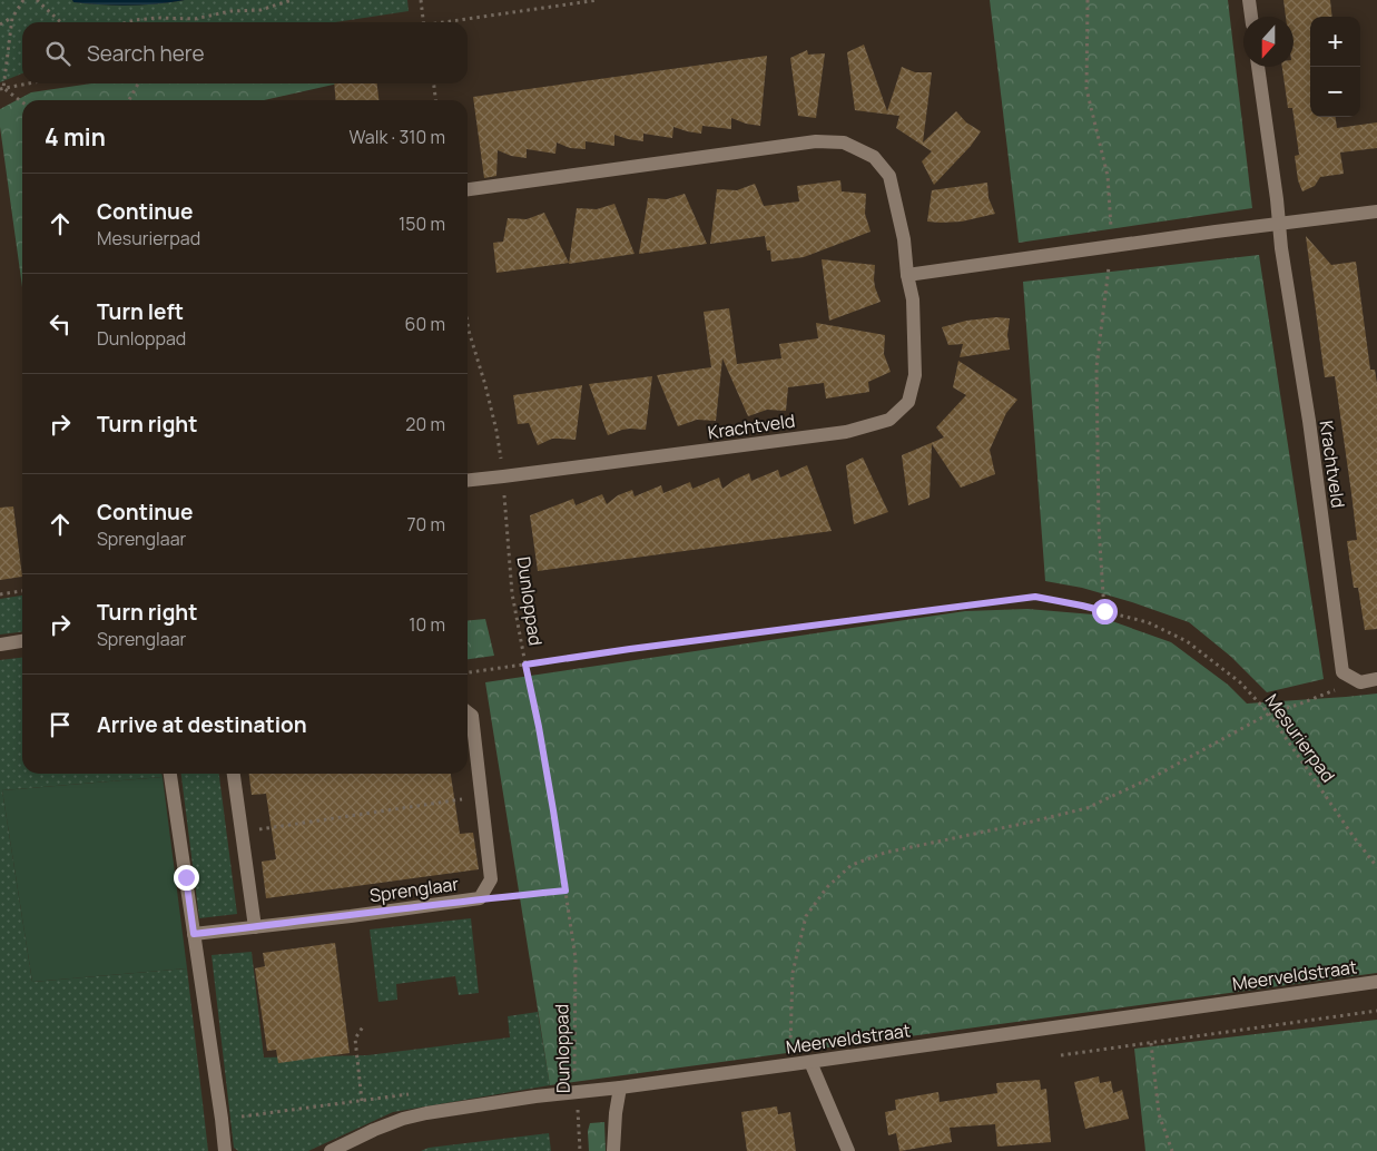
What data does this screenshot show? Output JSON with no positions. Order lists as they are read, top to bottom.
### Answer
{
  "streets": {
    "street": ["Krachtveld", "Sprenglaar", "Meerveldstraat"],
    "path": ["Dunloppad", "Mesurierpad"]
  },
  "crossings": [
    ["Krachtveld", "Dunloppad"],
    ["Dunloppad", "Mesurierpad"],
    ["Dunloppad", "Meerveldstraat"]
  ],
  "north": "bottom",
  "page": {
    "map_buttons": ["+", "−"],
    "search": "Search here",
    "heading": ["4 min", "Walk · 310 m"],
    "list": [
      ["Continue", "Mesurierpad", "150 m"],
      ["Turn left", "Dunloppad", "60 m"],
      ["Turn right", "20 m"],
      ["Continue", "Sprenglaar", "70 m"],
      ["Turn right", "Sprenglaar", "10 m"],
      "Arrive at destination"
    ]
  }
}
